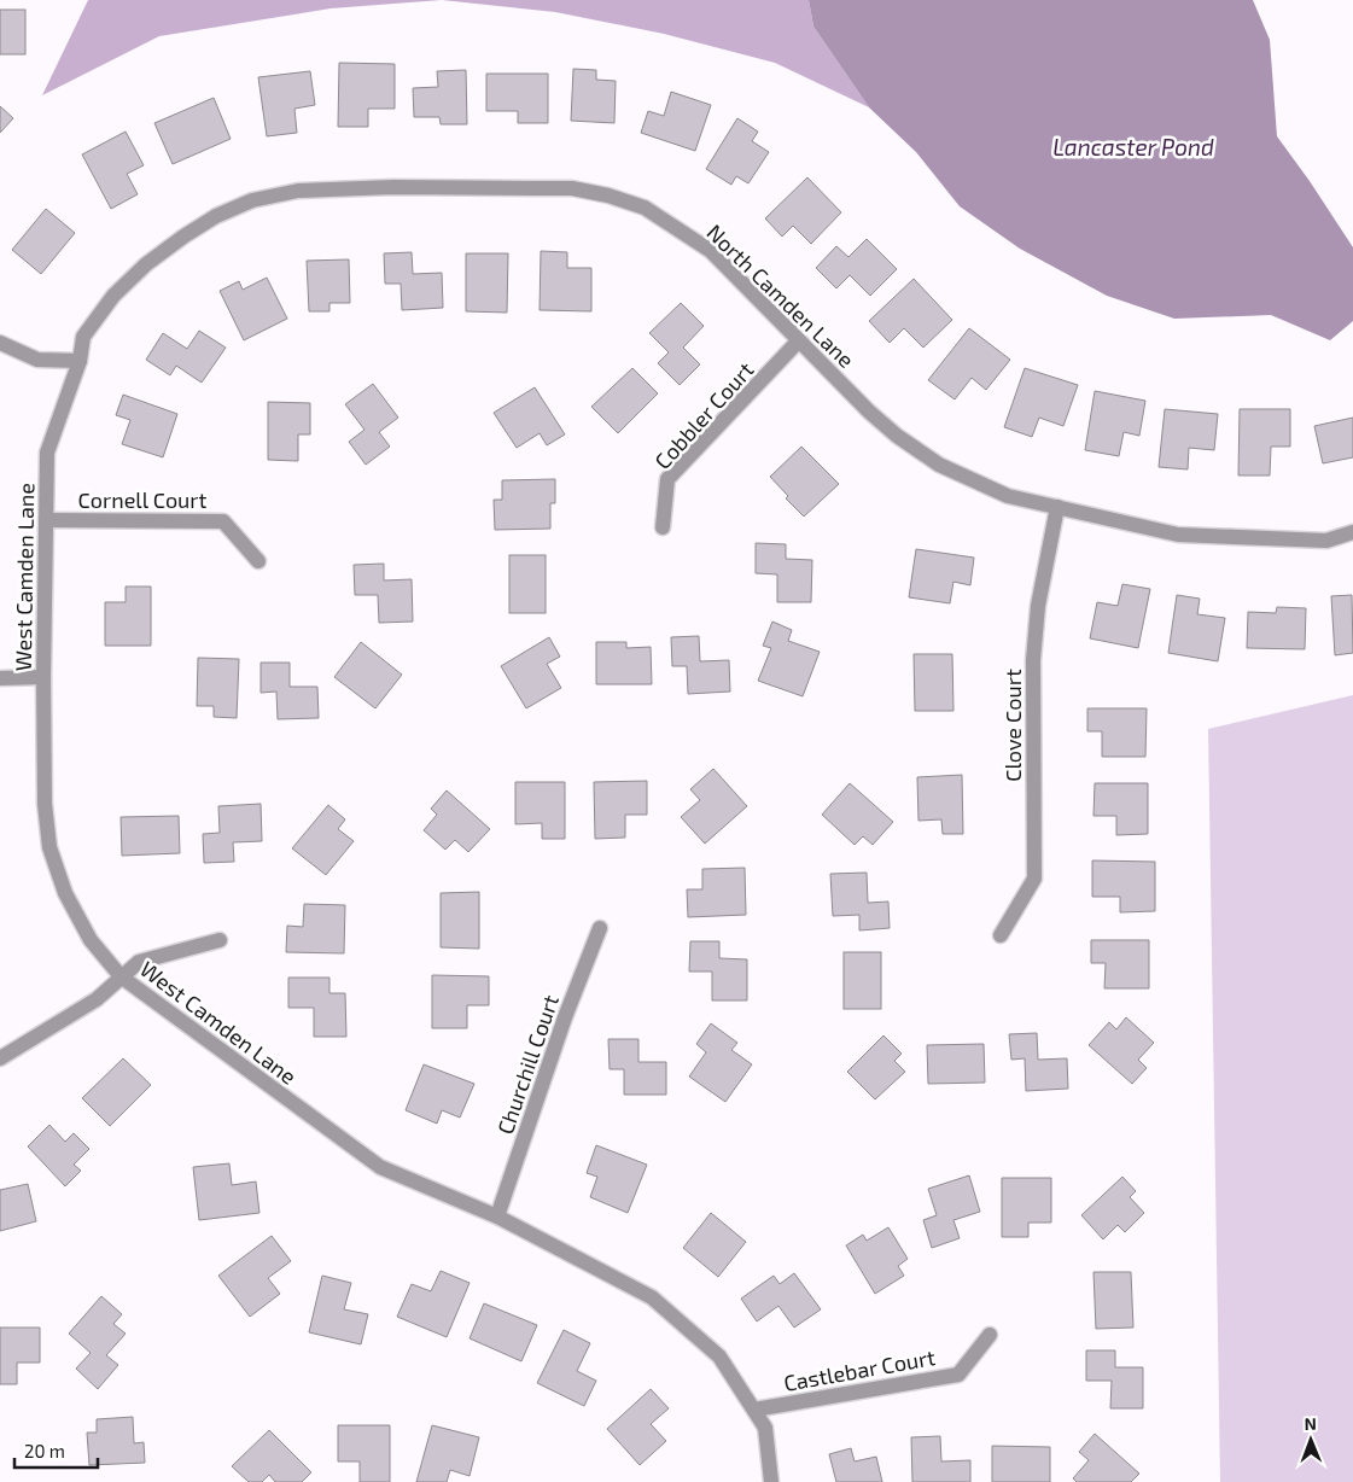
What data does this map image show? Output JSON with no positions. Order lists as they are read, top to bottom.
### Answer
{
  "streets": {
    "street": [
      "North Camden Lane",
      "Cobbler Court",
      "Cornell Court",
      "West Camden Lane",
      "Clove Court",
      "Churchill Court",
      "Castlebar Court"
    ]
  },
  "crossings": [
    ["North Camden Lane", "Cobbler Court"],
    ["North Camden Lane", "West Camden Lane"],
    ["North Camden Lane", "Clove Court"],
    ["Cornell Court", "West Camden Lane"],
    ["West Camden Lane", "Churchill Court"],
    ["West Camden Lane", "Castlebar Court"]
  ],
  "water": ["Lancaster Pond"],
  "scale_bar": "20 m",
  "north": "top"
}
